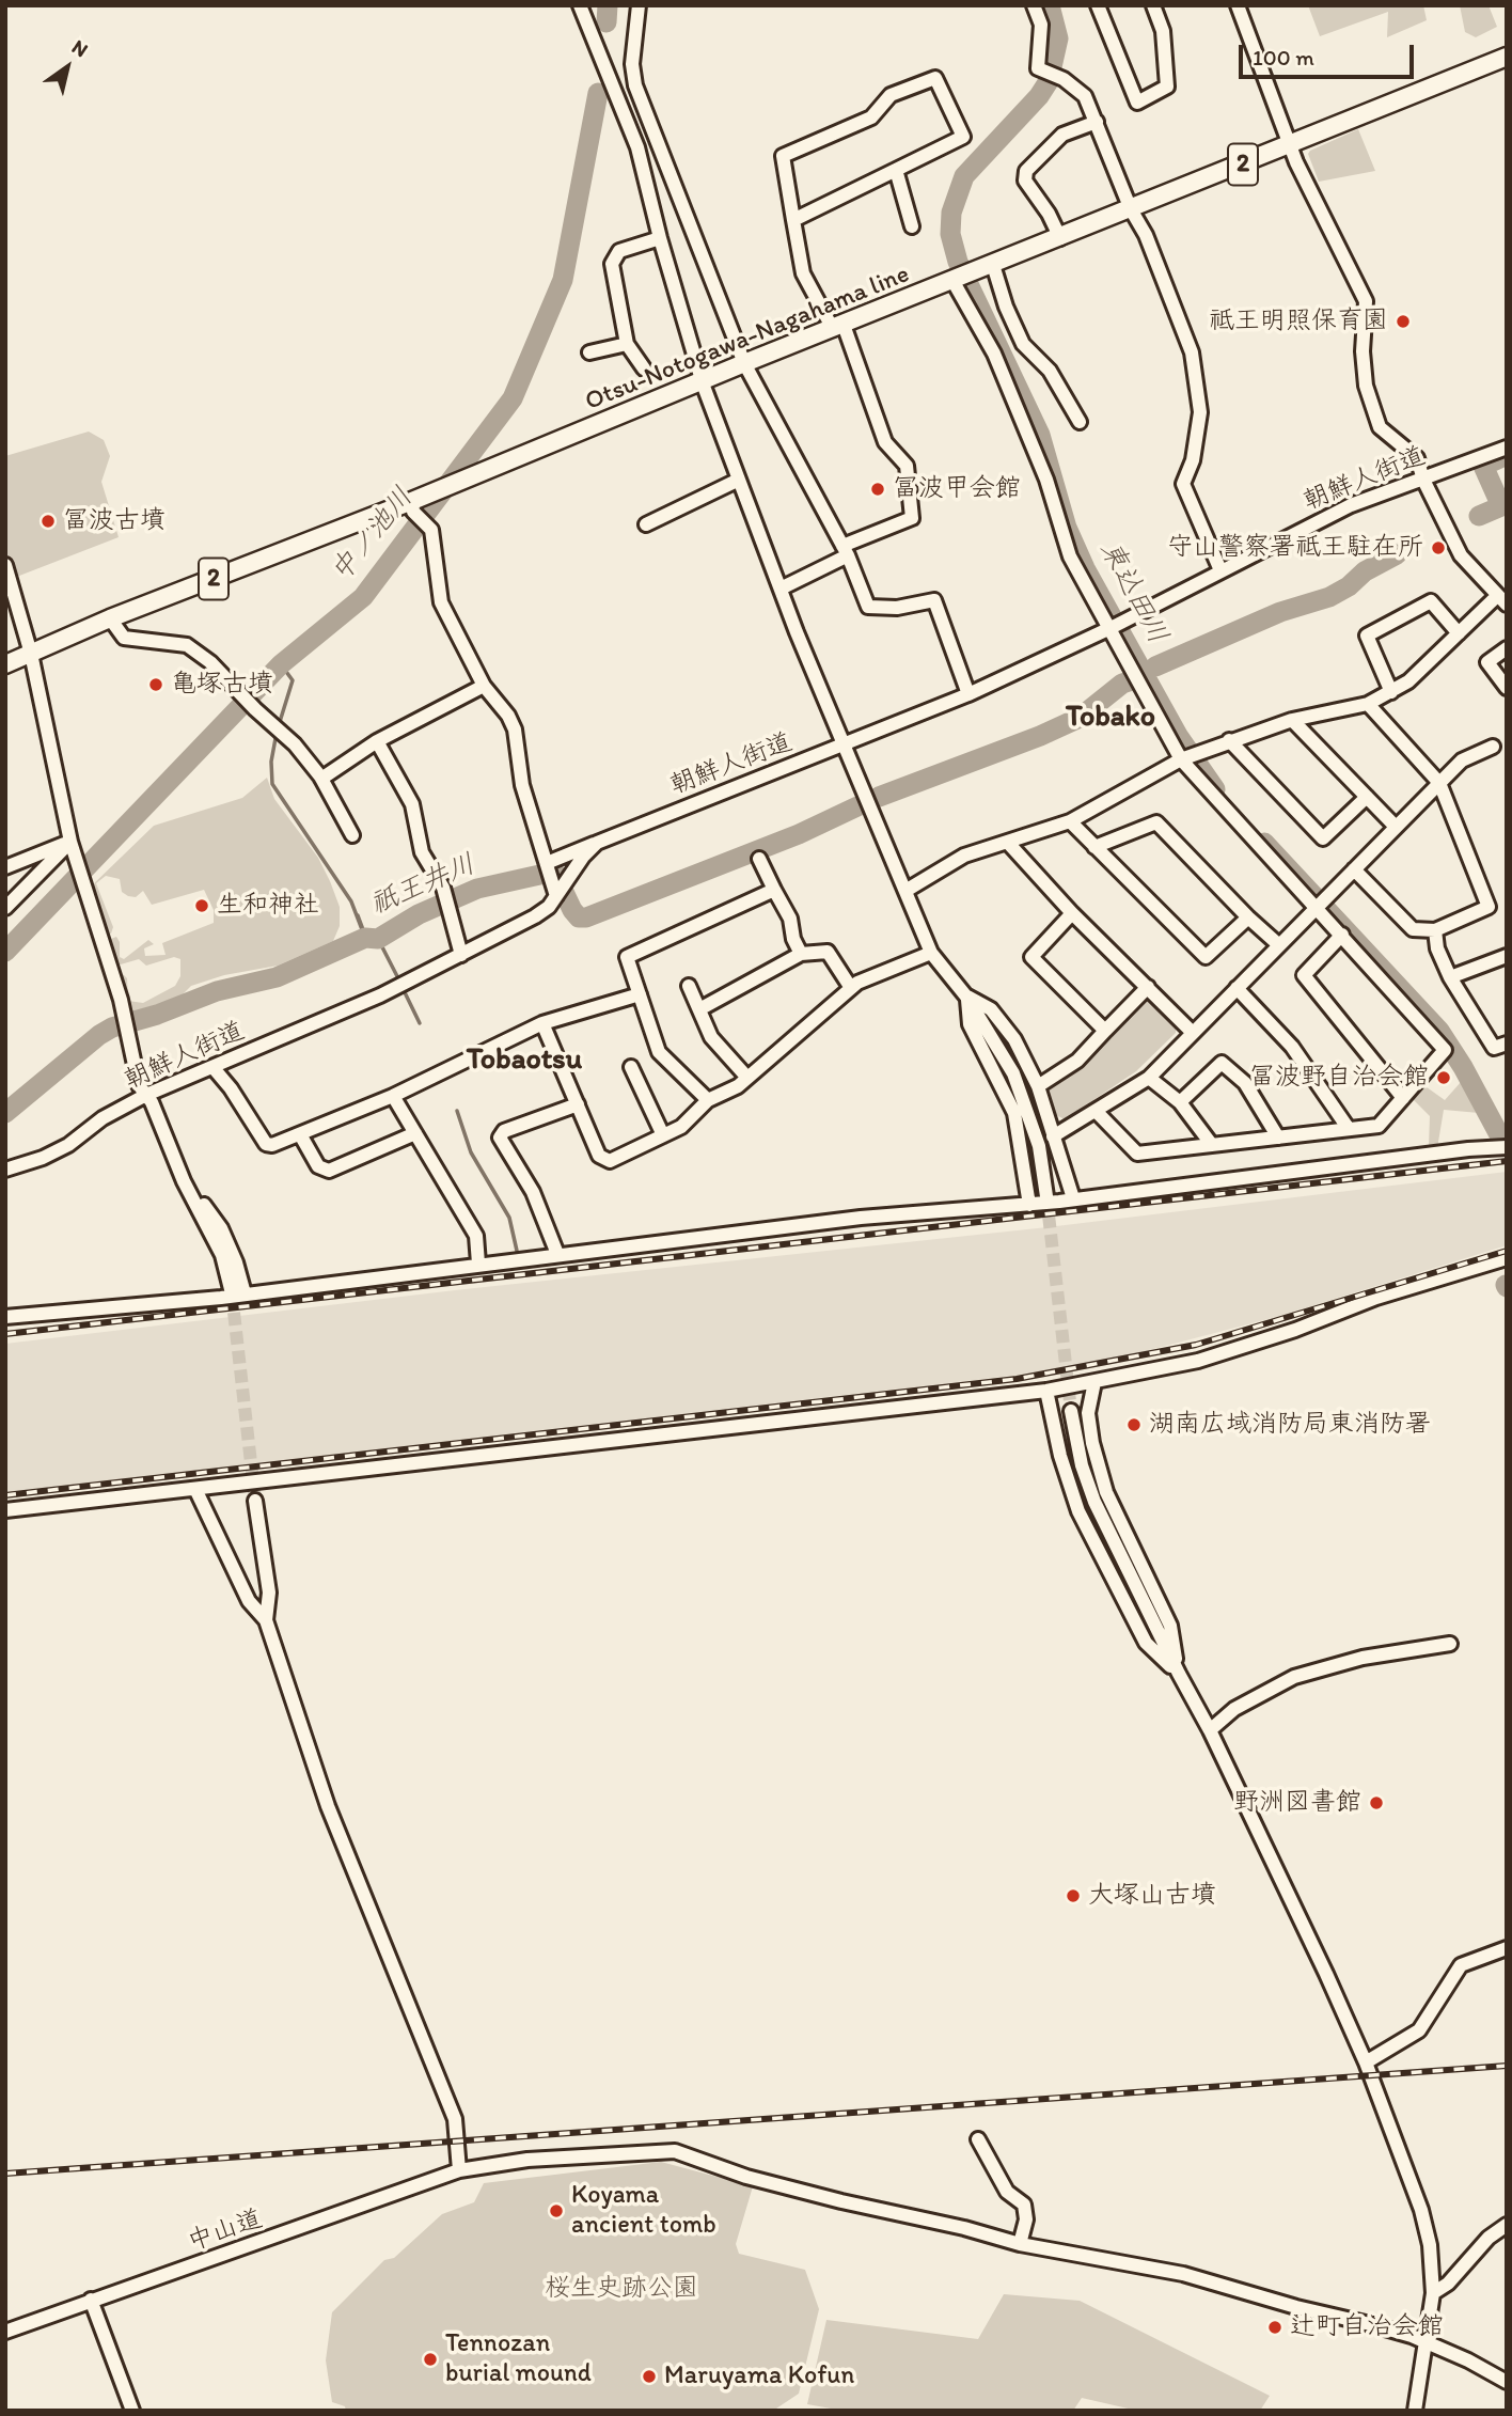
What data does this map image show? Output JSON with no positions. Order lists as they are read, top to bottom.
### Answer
{
  "streets": {
    "main road": ["2", "Otsu-Notogawa-Nagahama line"],
    "street": ["朝鮮人街道", "中山道"]
  },
  "districts": ["Tobako", "Tobaotsu"],
  "water": ["中ノ池川", "東込田川", "祇王井川"],
  "parks": ["桜生史跡公園"],
  "places": [
    "祗王明照保育園",
    "冨波甲会館",
    "冨波古墳",
    "守山警察署祗王駐在所",
    "亀塚古墳",
    "生和神社",
    "冨波野自治会館",
    "湖南広域消防局東消防署",
    "野洲図書館",
    "大塚山古墳",
    "Koyama ancient tomb",
    "辻町自治会館",
    "Tennozan burial mound",
    "Maruyama Kofun"
  ],
  "scale_bar": "100 m",
  "north": "top right"
}
